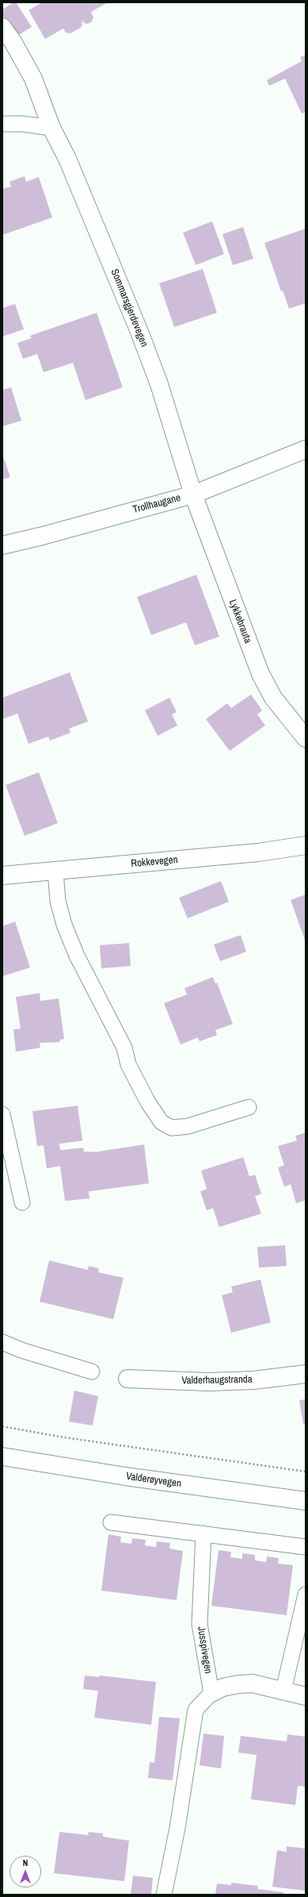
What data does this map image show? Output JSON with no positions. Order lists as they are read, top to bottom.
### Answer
{
  "streets": {
    "street": [
      "Sommarsgjerdevegen",
      "Trollhaugane",
      "Lykkebrauta",
      "Rokkevegen",
      "Valderhaugstranda",
      "Valderøyvegen"
    ],
    "lane": ["Jusspivegen"]
  },
  "crossings": [
    ["Sommarsgjerdevegen", "Trollhaugane"],
    ["Sommarsgjerdevegen", "Lykkebrauta"],
    ["Trollhaugane", "Lykkebrauta"]
  ],
  "north": "top"
}
